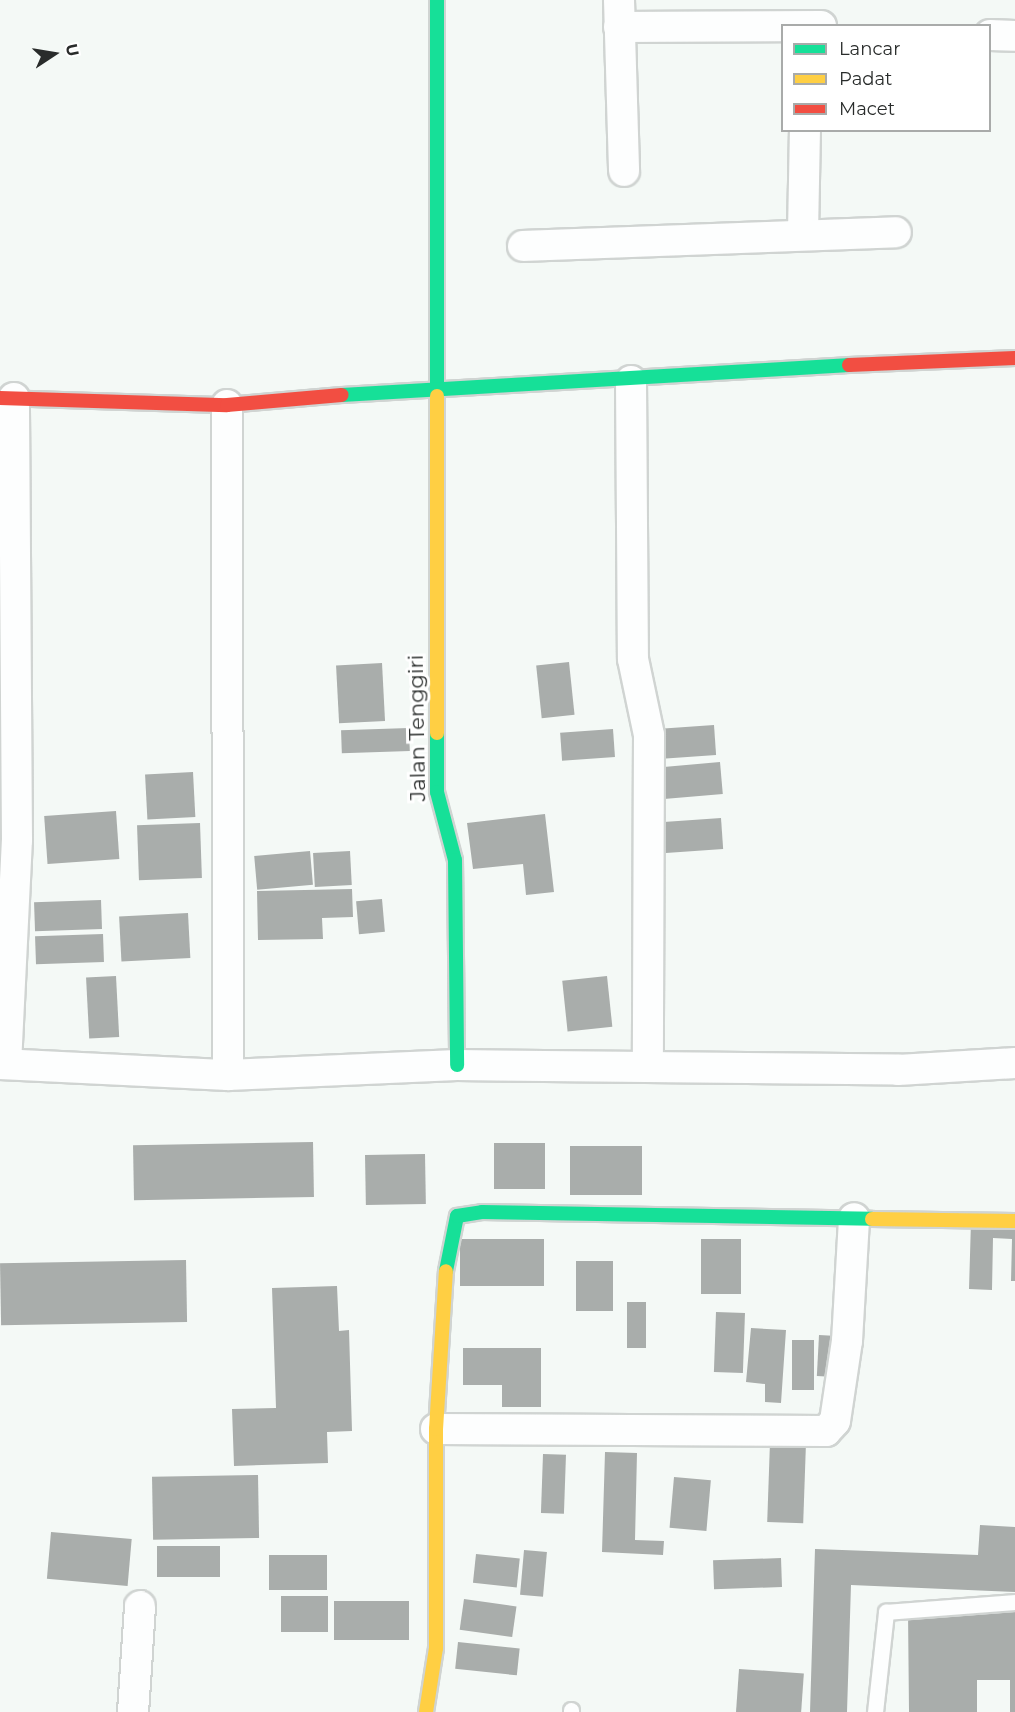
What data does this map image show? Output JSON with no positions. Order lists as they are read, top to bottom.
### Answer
{
  "streets": {
    "street": ["Jalan Tenggiri"]
  },
  "legend": ["Lancar", "Padat", "Macet"],
  "north": "right"
}
